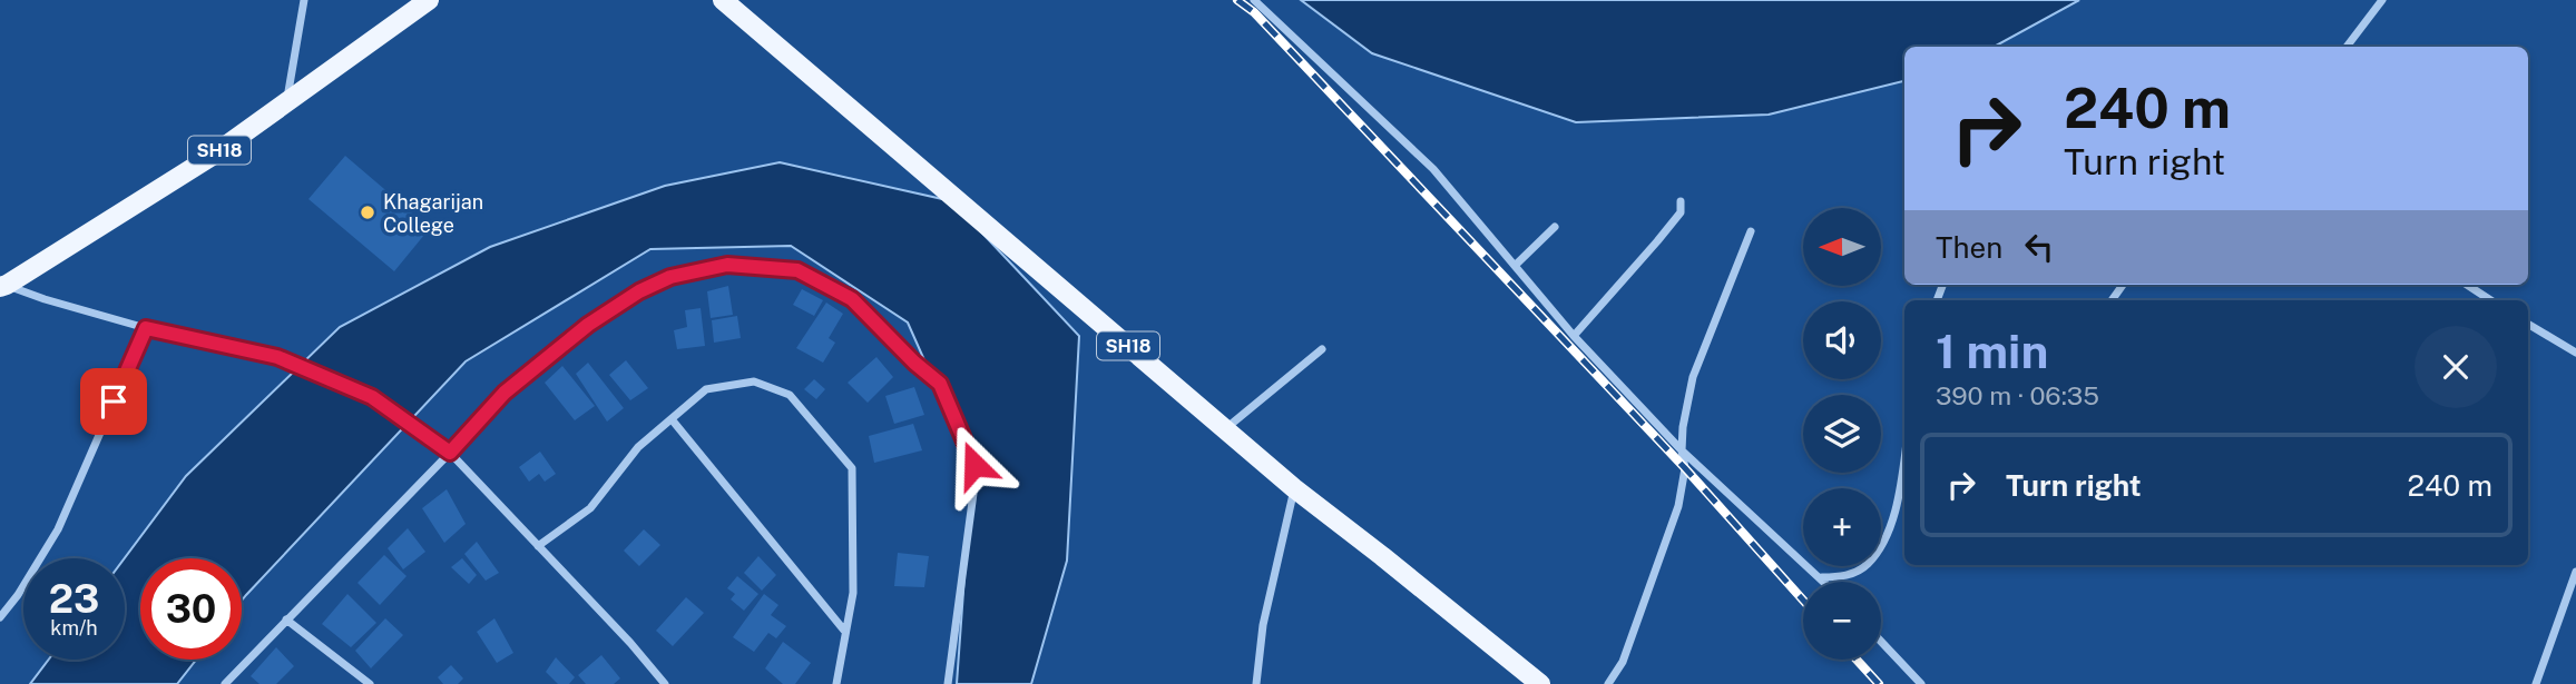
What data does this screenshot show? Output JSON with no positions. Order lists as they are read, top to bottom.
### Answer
{
  "streets": {
    "main road": ["SH18"]
  },
  "places": ["Khagarijan College"],
  "north": "left",
  "page": {
    "turn": ["240 m", "Turn right"],
    "map_buttons": ["+", "−"],
    "then": "Then",
    "heading": ["1 min", "390 m · 06:35"],
    "list": [
      {
        "name": "Turn right",
        "value": "240 m"
      }
    ],
    "speed": "23 km/h",
    "limit": "30"
  }
}
